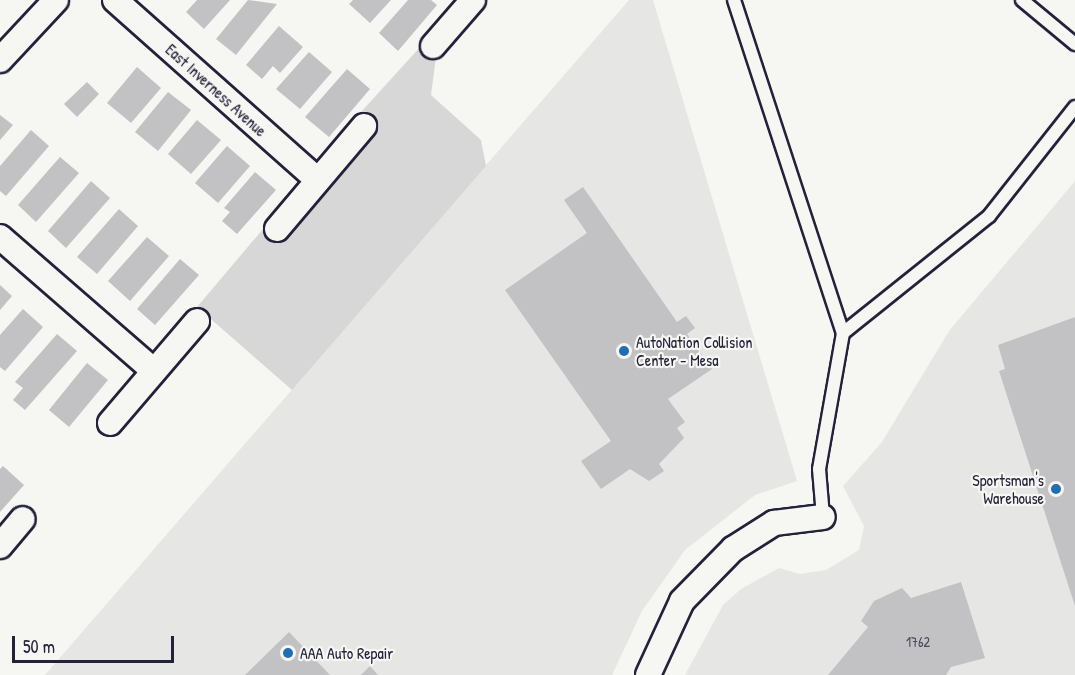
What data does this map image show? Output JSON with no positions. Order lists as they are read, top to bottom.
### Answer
{
  "streets": {
    "street": ["East Inverness Avenue"]
  },
  "places": ["AutoNation Collision Center - Mesa", "Sportsman's Warehouse", "AAA Auto Repair"],
  "house_numbers": ["1762"],
  "scale_bar": "50 m"
}
